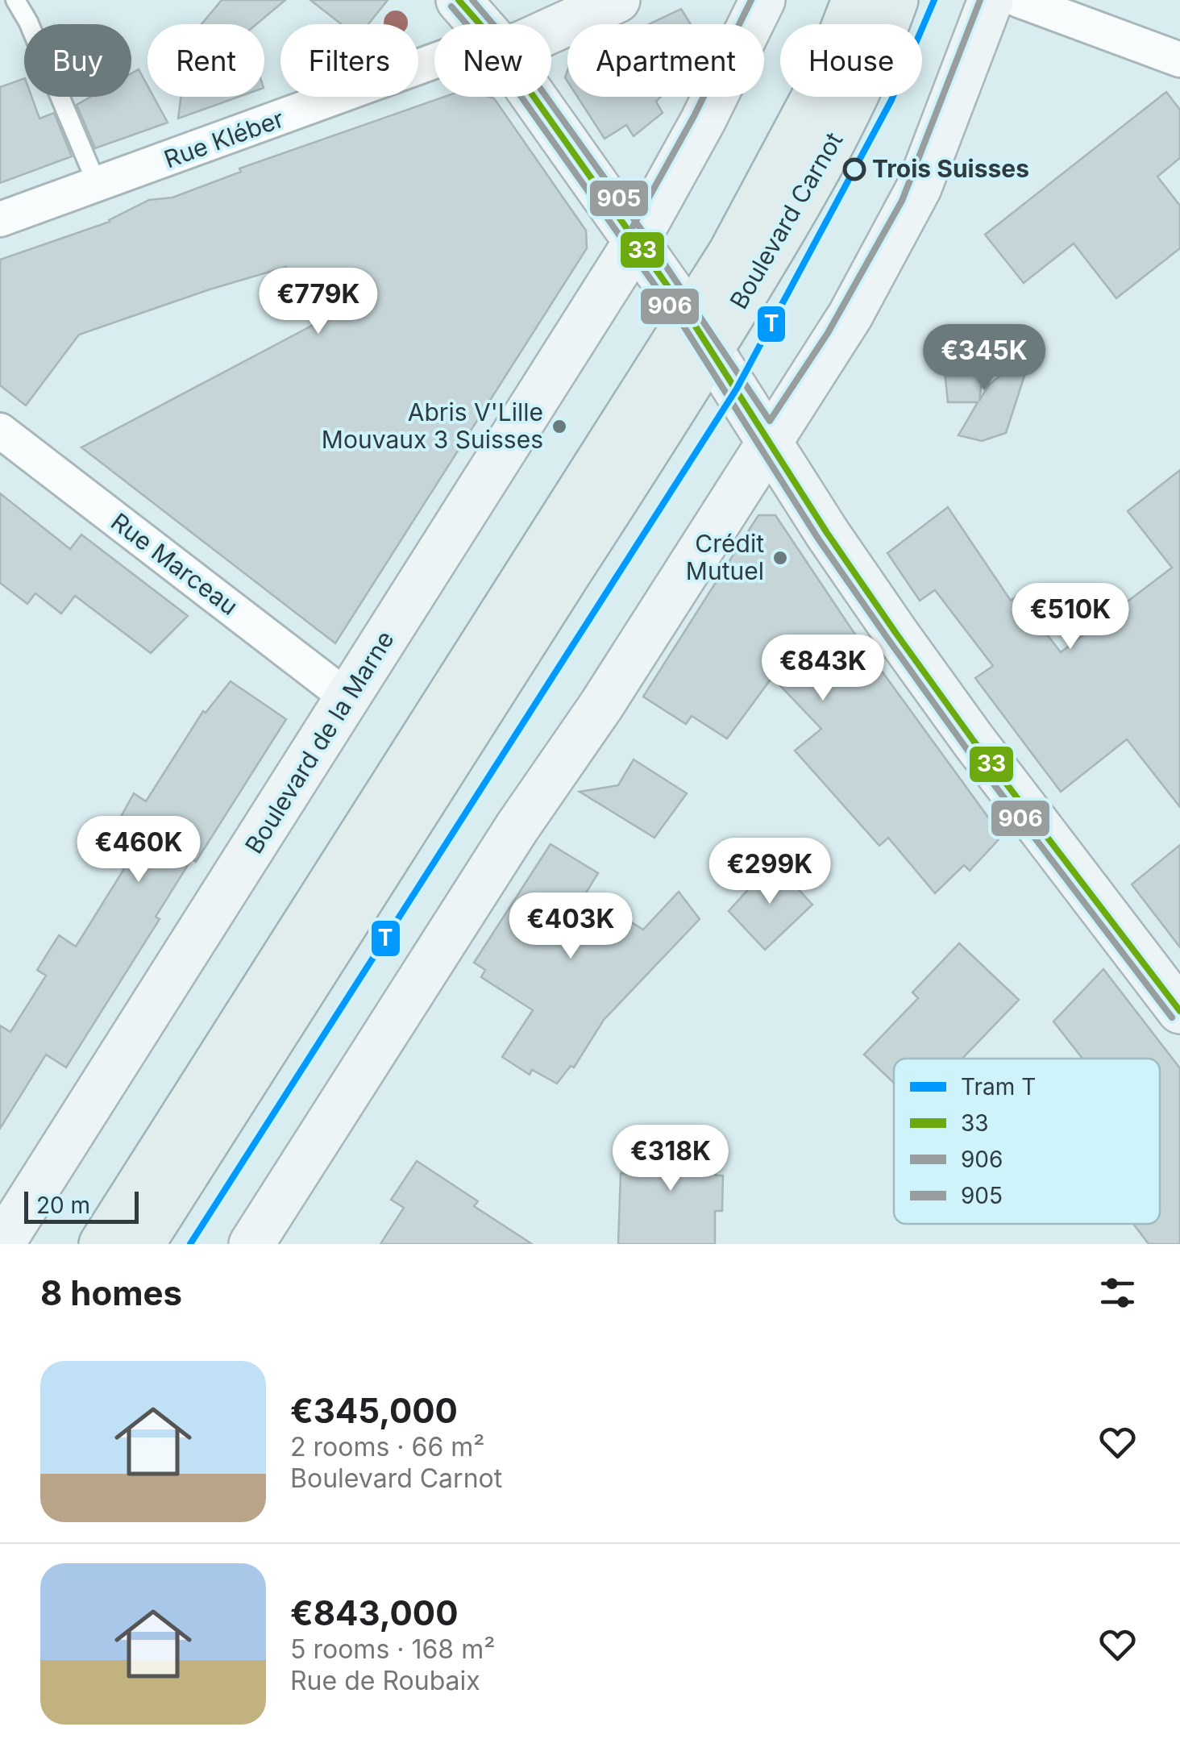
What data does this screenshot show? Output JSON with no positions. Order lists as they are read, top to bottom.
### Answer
{
  "streets": {
    "main road": ["Boulevard Carnot", "Boulevard de la Marne"],
    "street": ["Rue Kléber", "Rue Marceau"]
  },
  "crossings": [
    ["Rue Marceau", "Boulevard de la Marne"]
  ],
  "places": ["Trois Suisses", "Abris V'Lille Mouvaux 3 Suisses", "Crédit Mutuel"],
  "lines": [
    "tram line T",
    "transit line 33",
    "transit line 905",
    "transit line 906"
  ],
  "legend": [
    "Tram T",
    "33",
    "906",
    "905"
  ],
  "scale_bar": "20 m",
  "page": {
    "chip": [
      "Buy",
      "Rent",
      "Filters",
      "New",
      "Apartment",
      "House"
    ],
    "price": [
      "€779K",
      "€345K",
      "€510K",
      "€843K",
      "€460K",
      "€299K",
      "€403K",
      "€318K"
    ],
    "scale": "20 m",
    "heading": "8 homes",
    "list": [
      {
        "name": "€345,000",
        "note": "2 rooms · 66 m² · Boulevard Carnot"
      },
      {
        "name": "€843,000",
        "note": "5 rooms · 168 m² · Rue de Roubaix"
      }
    ]
  }
}
